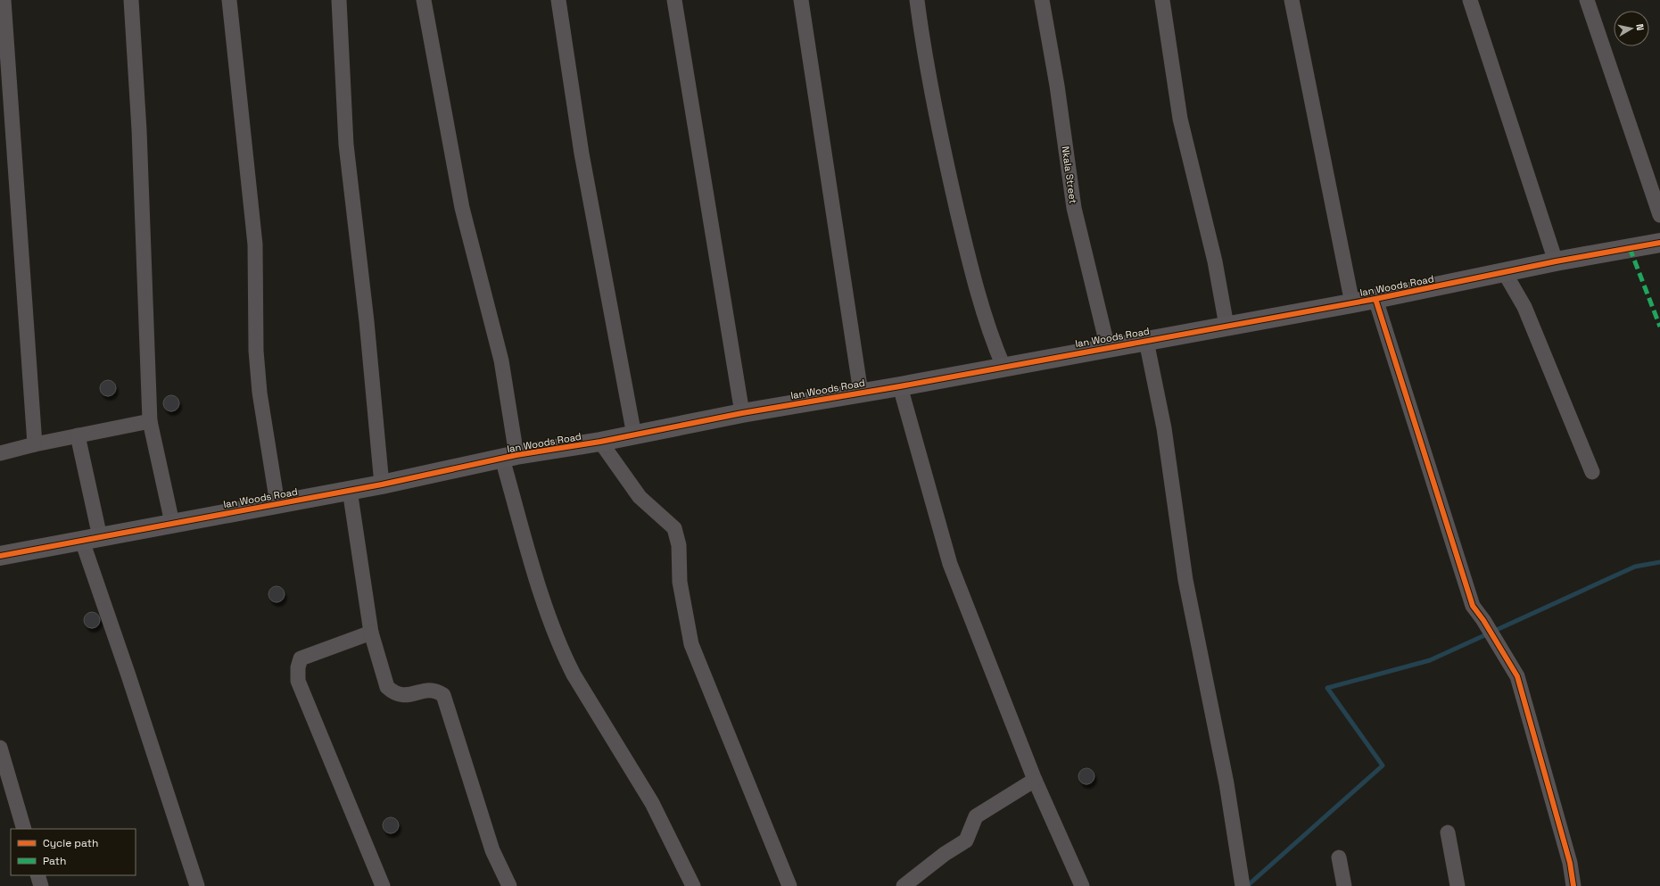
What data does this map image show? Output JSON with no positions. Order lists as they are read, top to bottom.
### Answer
{
  "streets": {
    "street": ["Nkala Street", "Ian Woods Road"]
  },
  "crossings": [
    ["Nkala Street", "Ian Woods Road"]
  ],
  "legend": ["Cycle path", "Path"],
  "north": "right"
}
